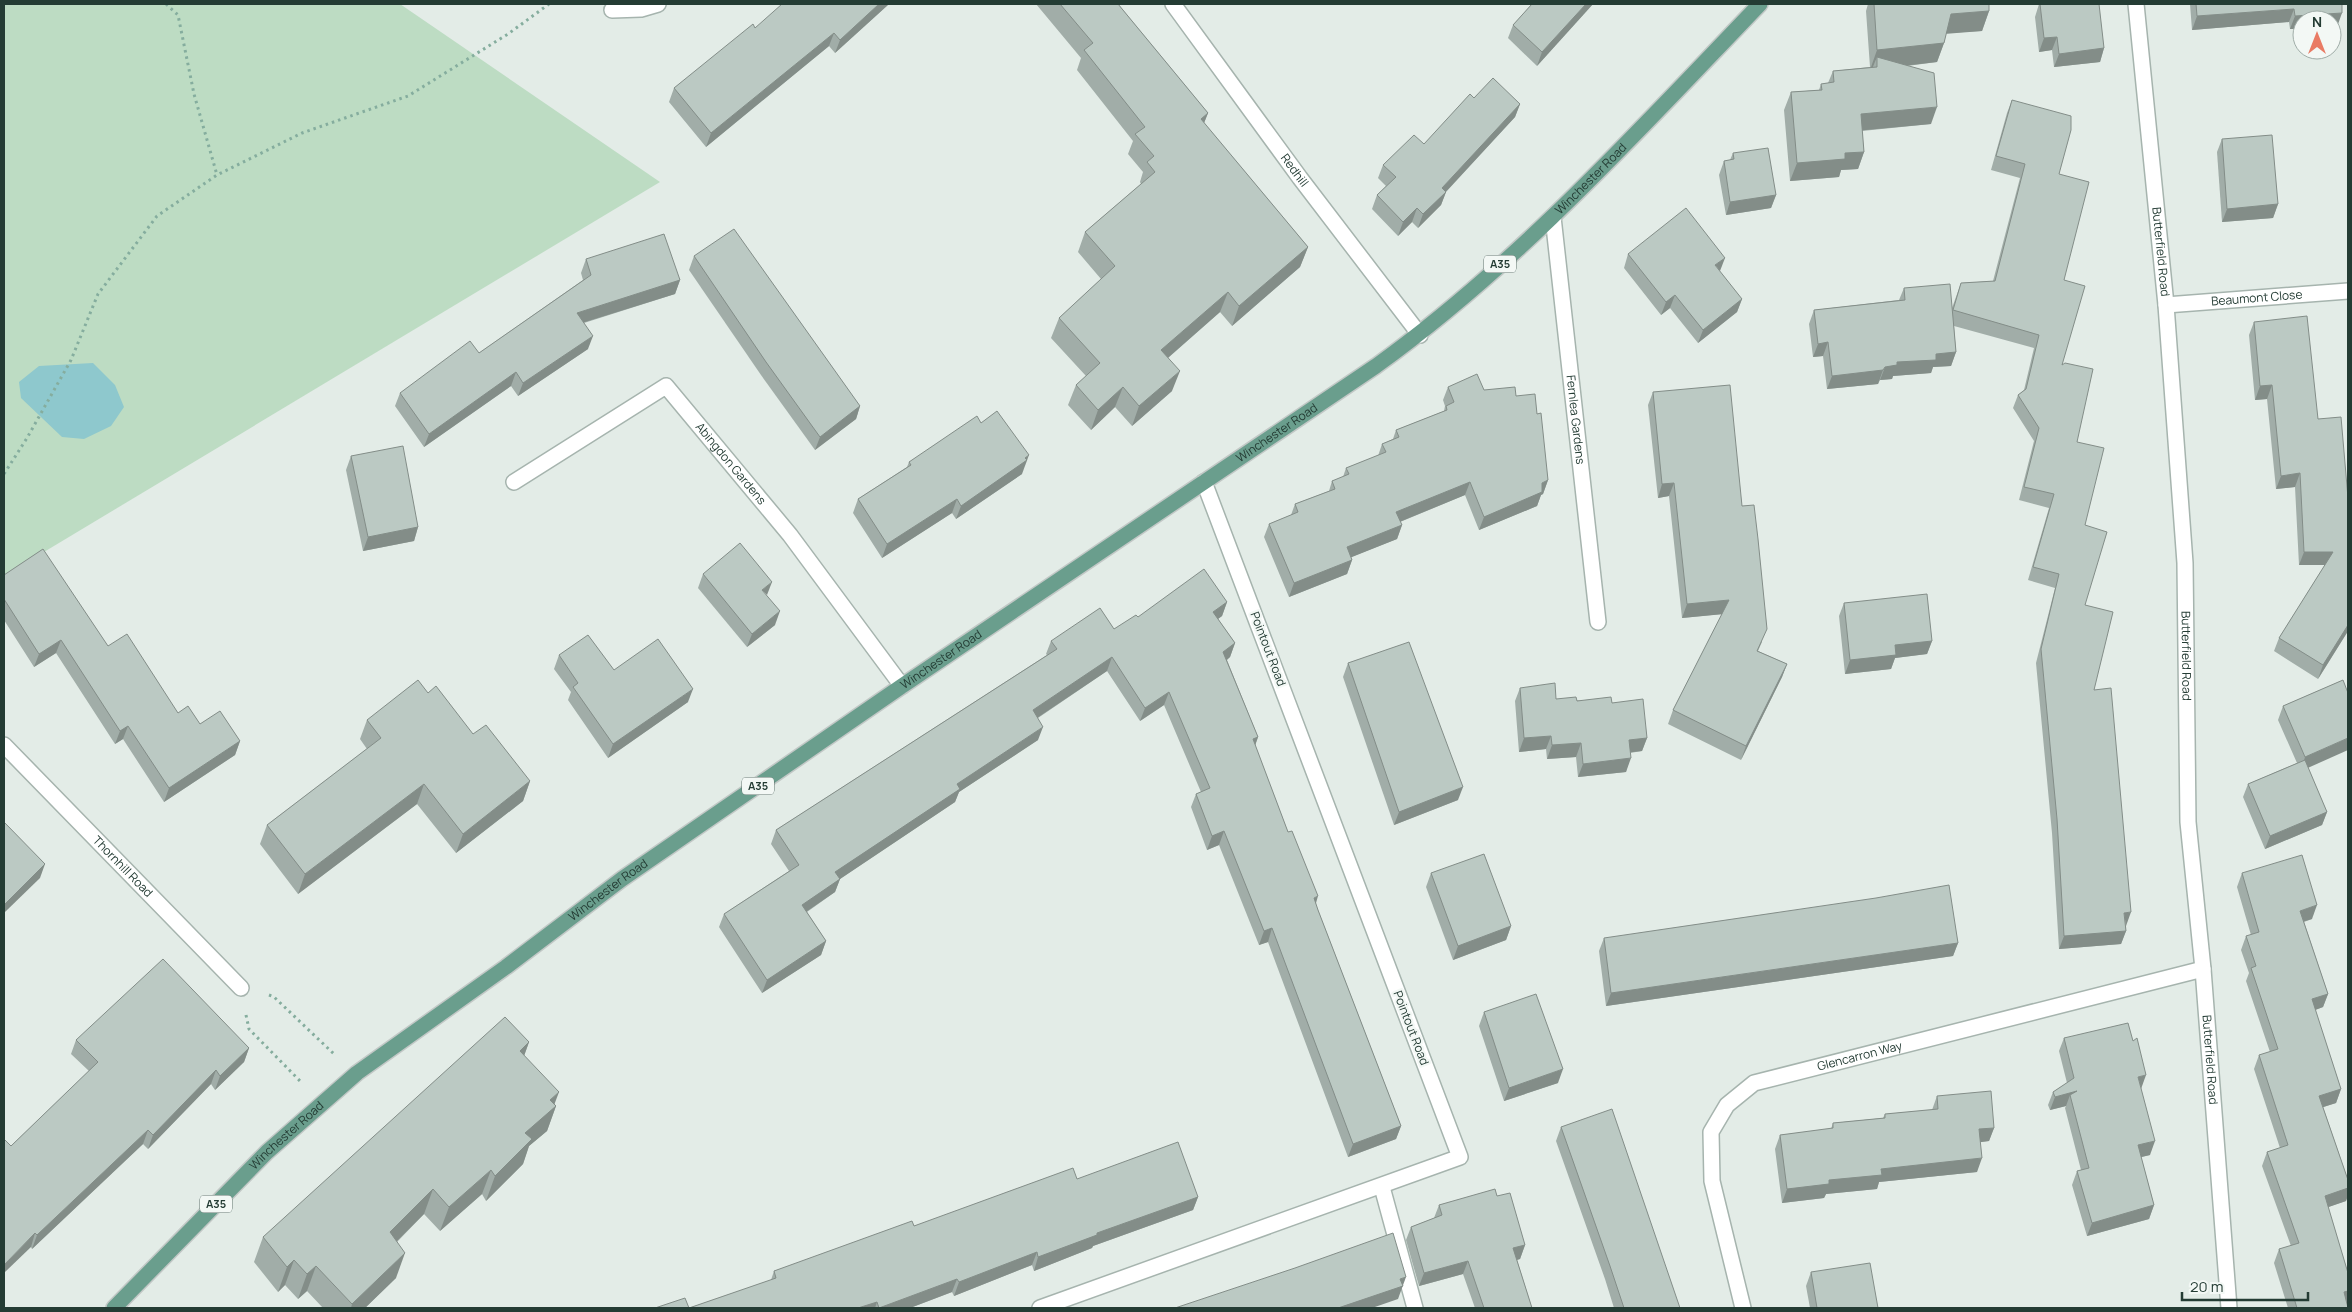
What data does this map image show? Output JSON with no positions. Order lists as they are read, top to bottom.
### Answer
{
  "streets": {
    "main road": ["Winchester Road", "A35"],
    "street": [
      "Redhill",
      "Butterfield Road",
      "Beaumont Close",
      "Fernlea Gardens",
      "Abingdon Gardens",
      "Pointout Road",
      "Thornhill Road",
      "Glencarron Way"
    ]
  },
  "crossings": [
    ["Redhill", "Winchester Road"],
    ["Winchester Road", "Fernlea Gardens"],
    ["Winchester Road", "Abingdon Gardens"],
    ["Winchester Road", "Pointout Road"],
    ["Butterfield Road", "Beaumont Close"],
    ["Butterfield Road", "Glencarron Way"]
  ],
  "scale_bar": "20 m",
  "north": "top"
}
